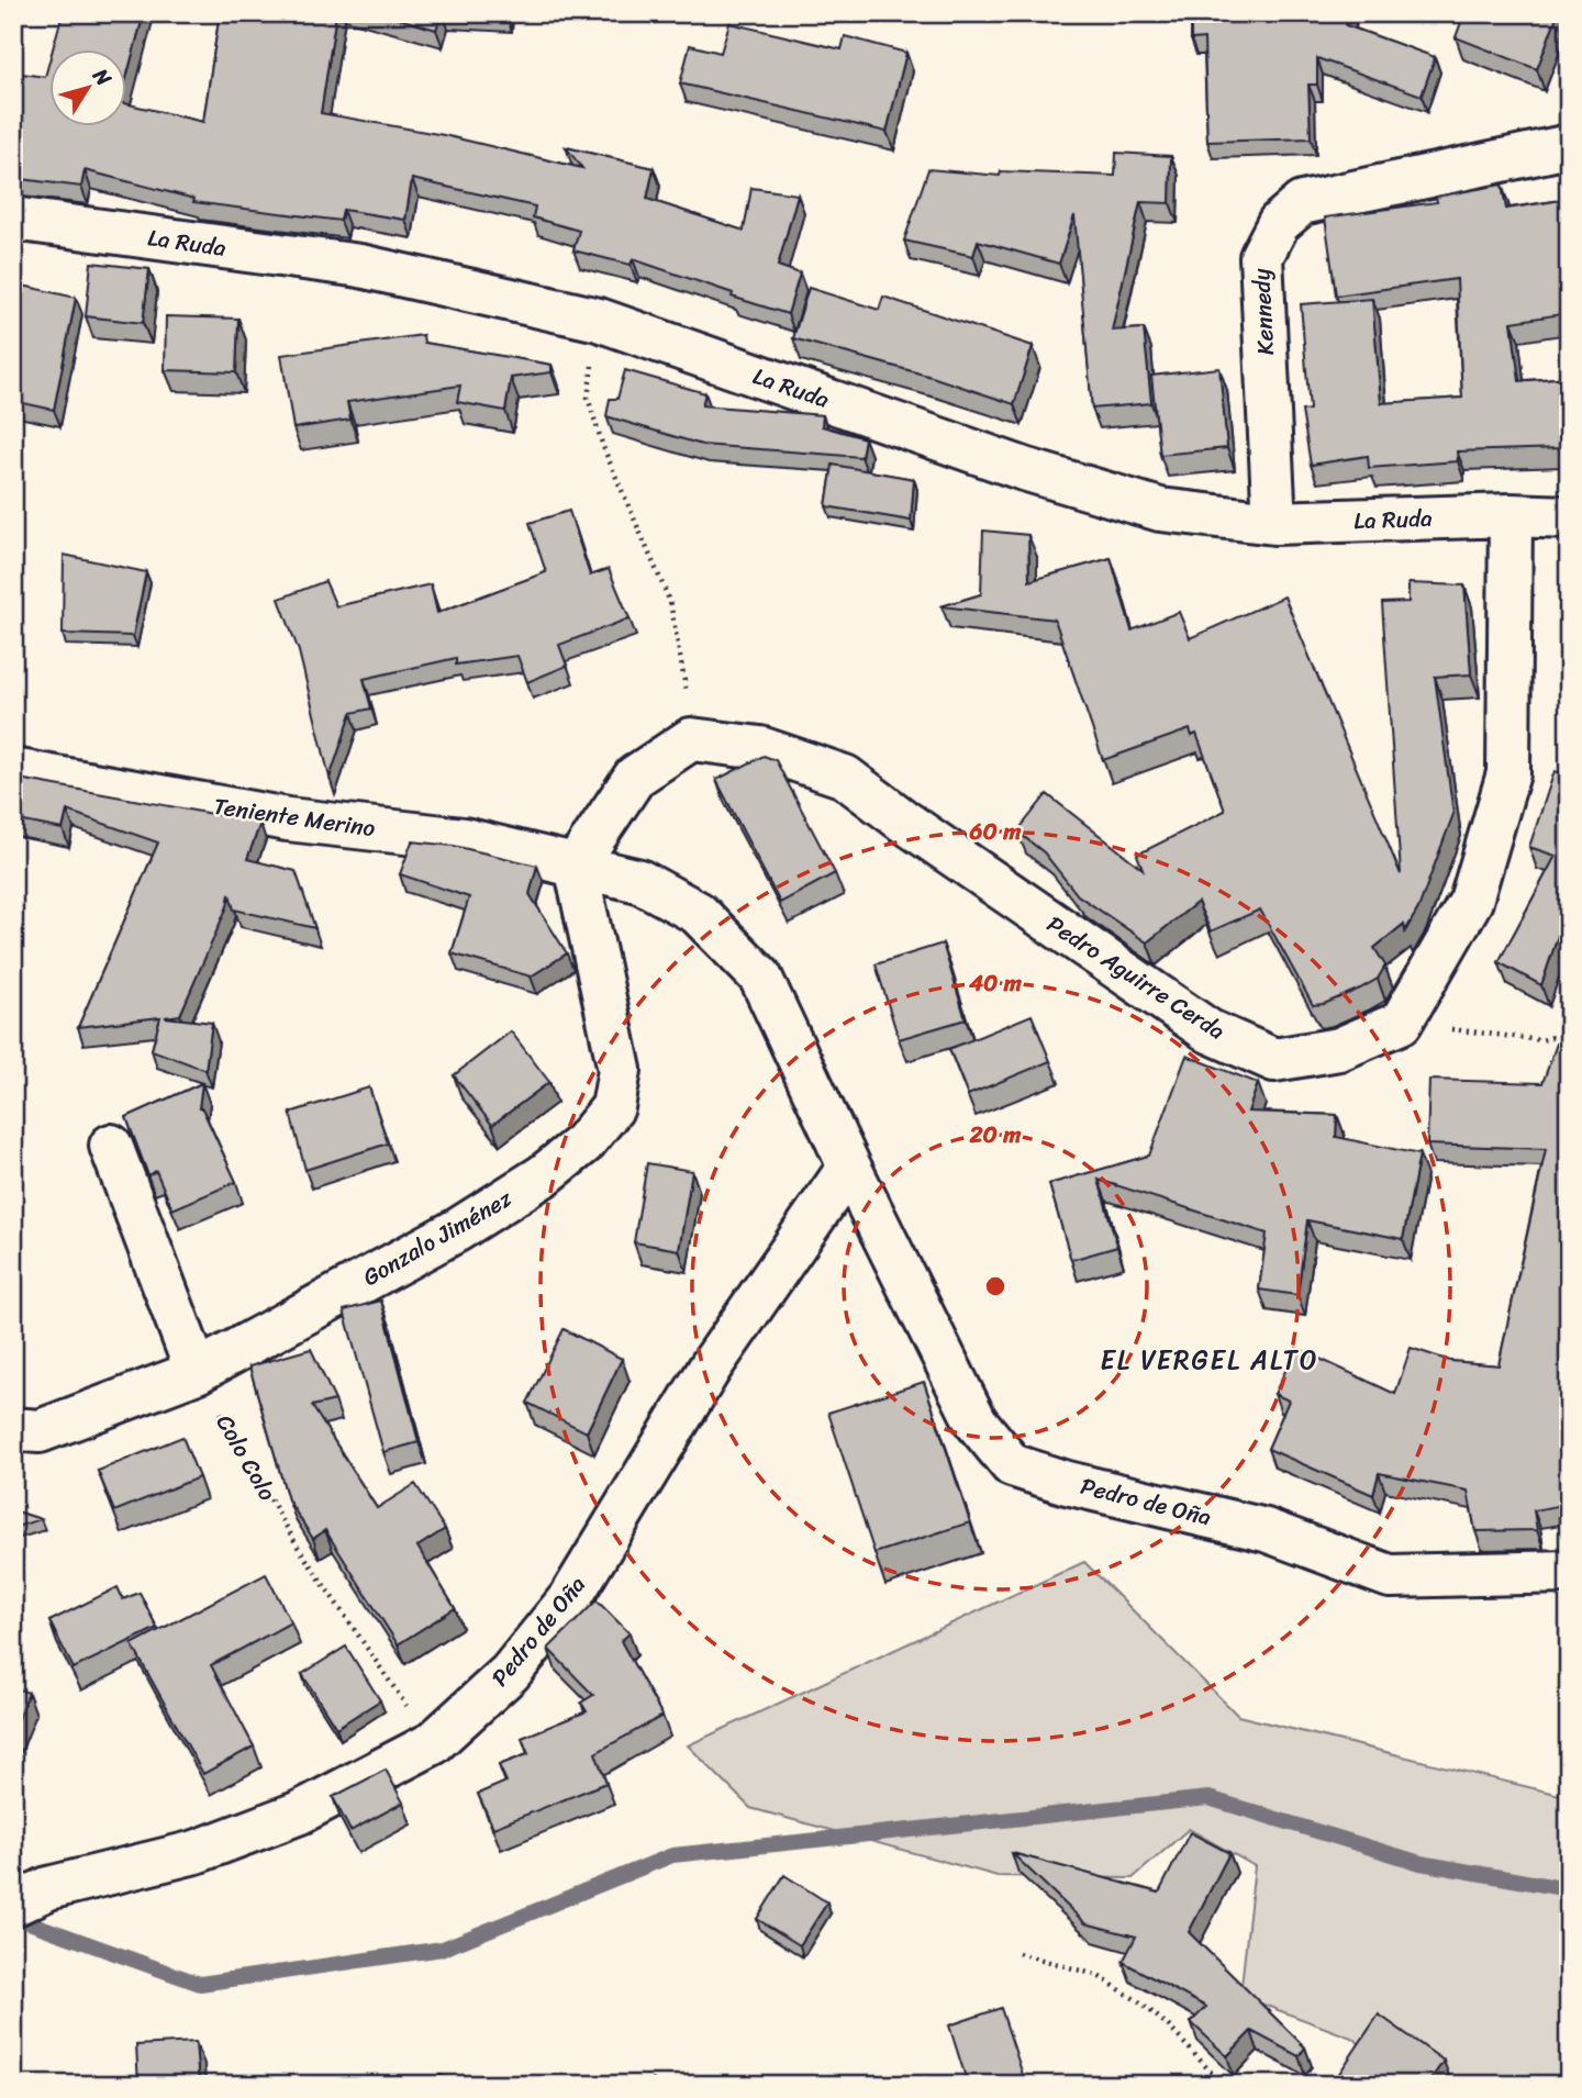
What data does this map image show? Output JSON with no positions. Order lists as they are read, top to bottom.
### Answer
{
  "streets": {
    "street": [
      "La Ruda",
      "Kennedy",
      "Teniente Merino",
      "Pedro Aguirre Cerda",
      "Gonzalo Jiménez",
      "Pedro de Oña"
    ],
    "path": ["Colo Colo"]
  },
  "crossings": [
    ["La Ruda", "Kennedy"],
    ["Teniente Merino", "Gonzalo Jiménez"],
    ["Teniente Merino", "Pedro de Oña"],
    ["Gonzalo Jiménez", "Colo Colo"],
    ["Gonzalo Jiménez", "Pedro de Oña"],
    ["Colo Colo", "Pedro de Oña"]
  ],
  "districts": ["EL VERGEL ALTO"],
  "north": "top right",
  "rings": ["60 m", "40 m", "20 m"]
}
